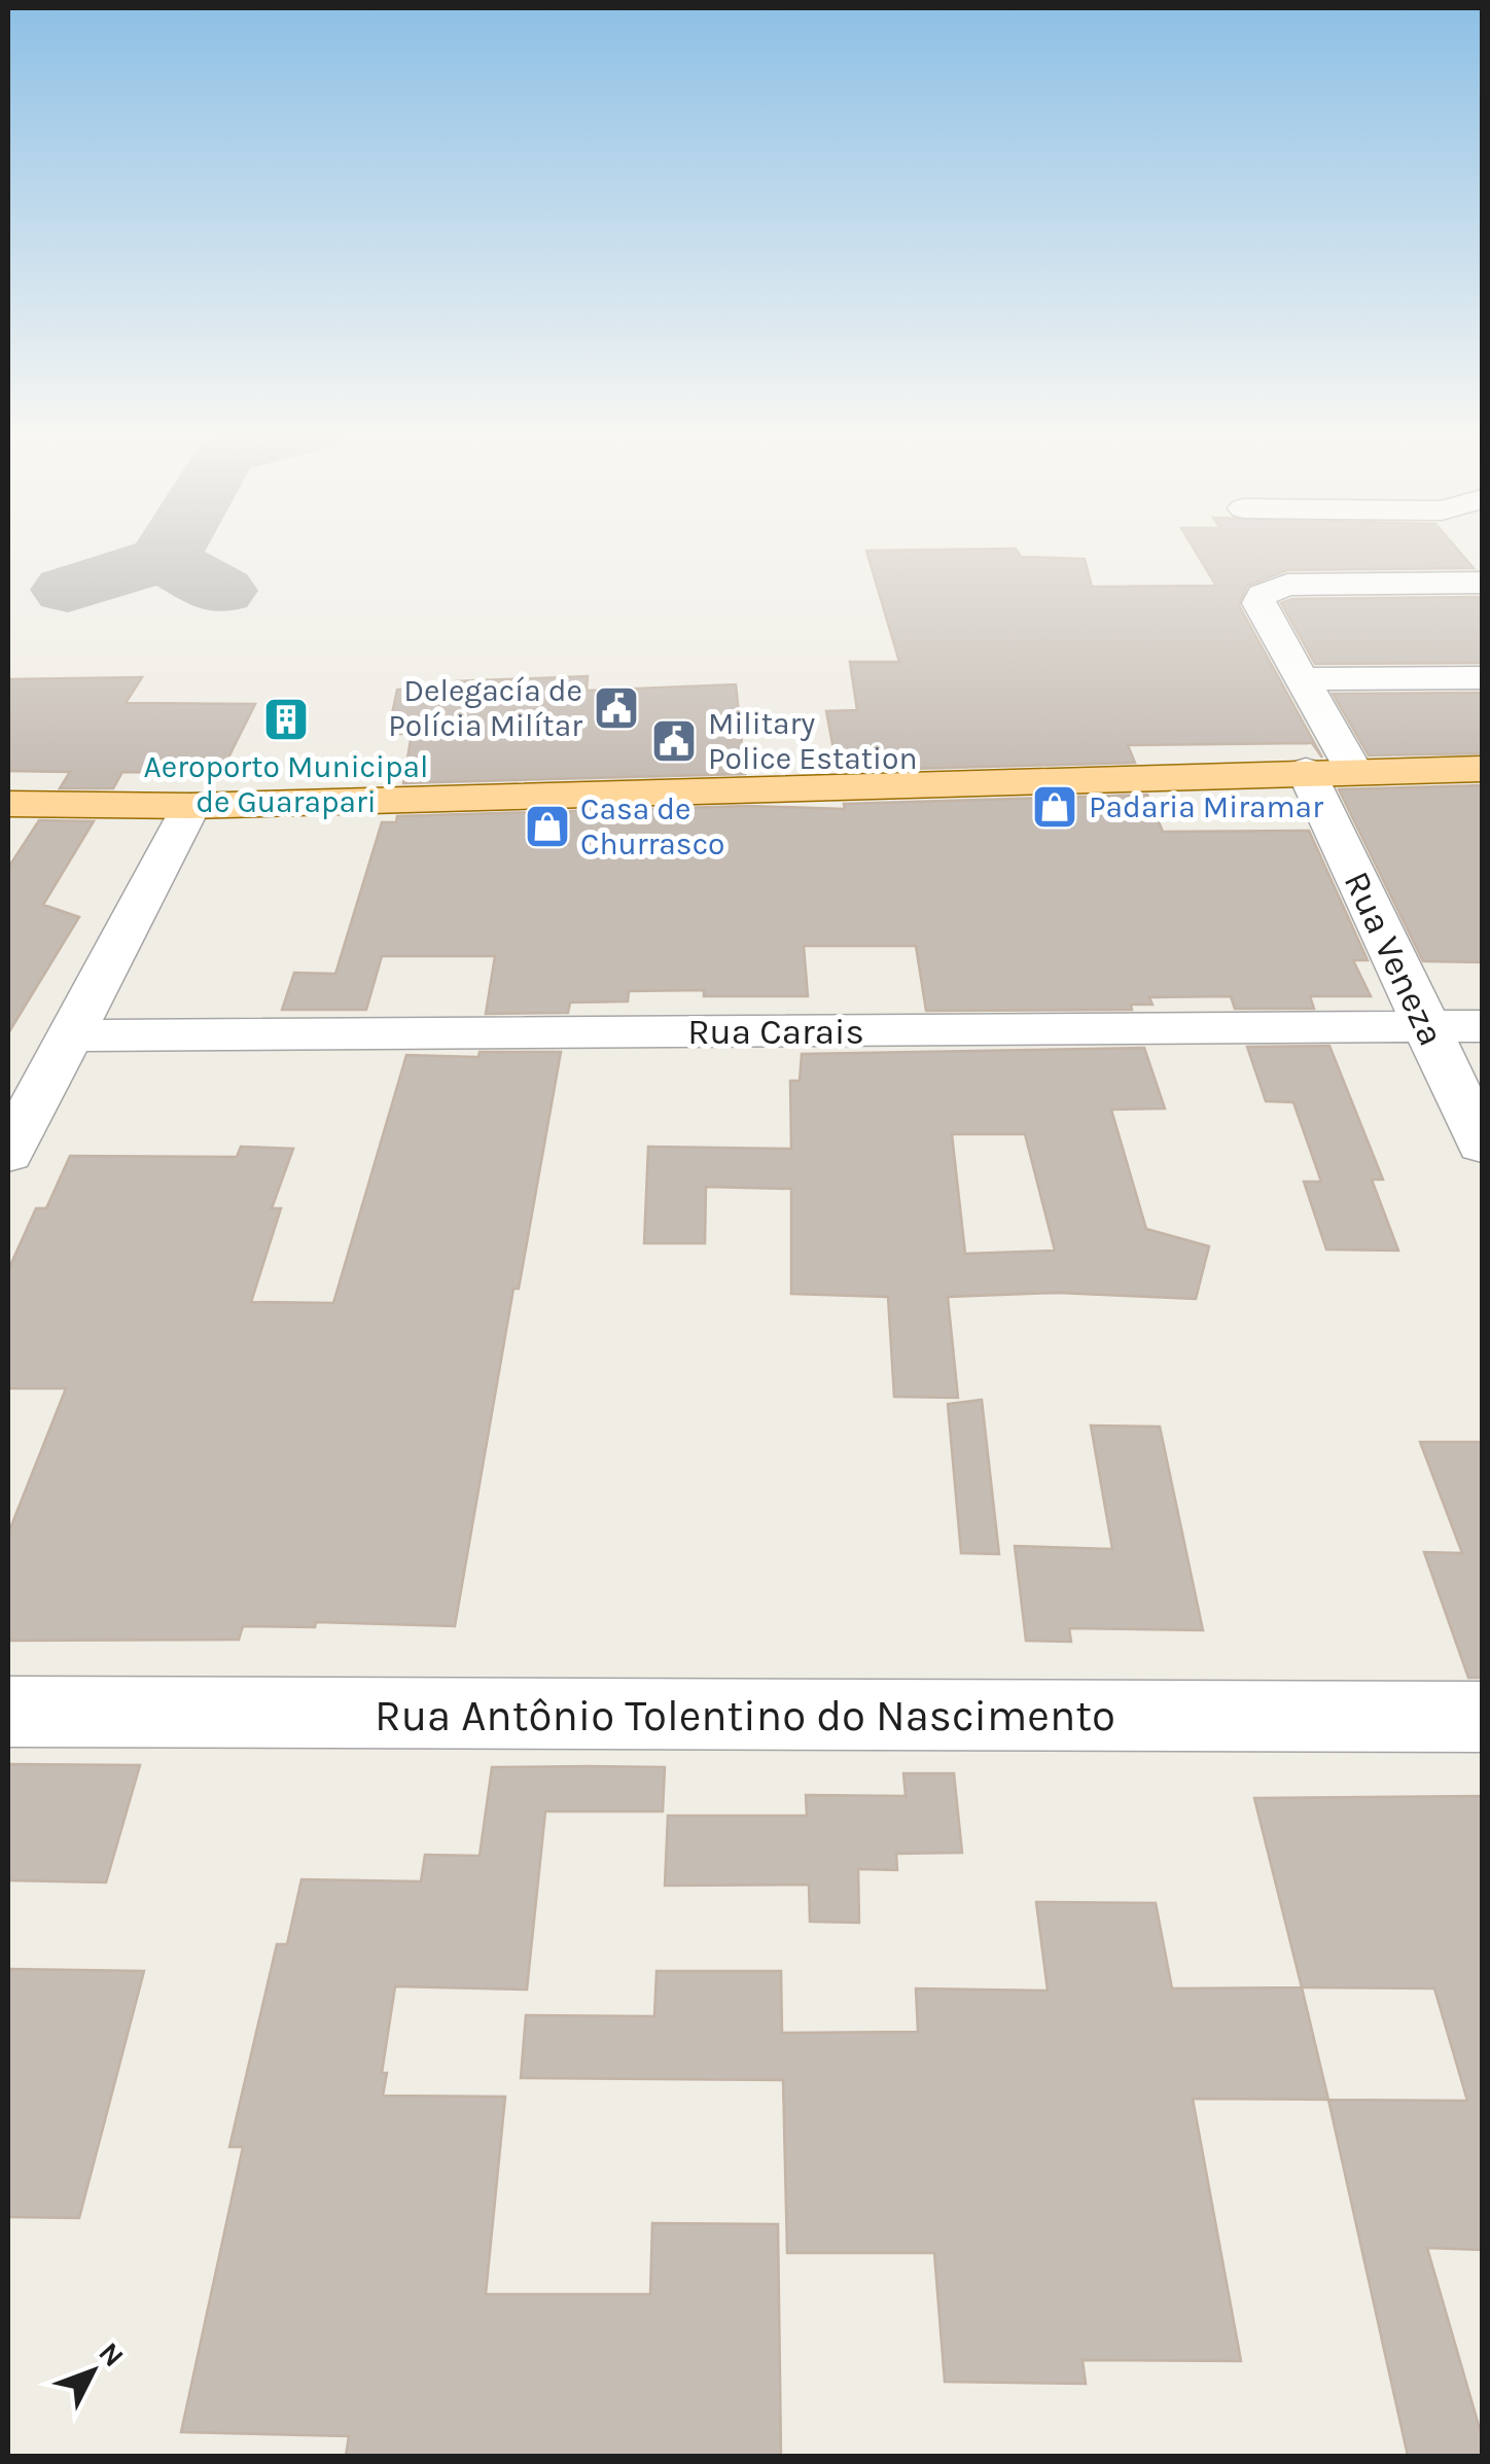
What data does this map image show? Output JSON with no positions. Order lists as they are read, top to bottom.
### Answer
{
  "streets": {
    "street": ["Rua Veneza", "Rua Carais", "Rua Antônio Tolentino do Nascimento"]
  },
  "crossings": [
    ["Rua Veneza", "Rua Carais"]
  ],
  "places": {
    "public building": ["Delegacía de Polícia Milítar", "Military Police Estation"],
    "building": ["Aeroporto Municipal de Guarapari"],
    "shop": ["Padaria Miramar", "Casa de Churrasco"]
  },
  "north": "top right"
}
